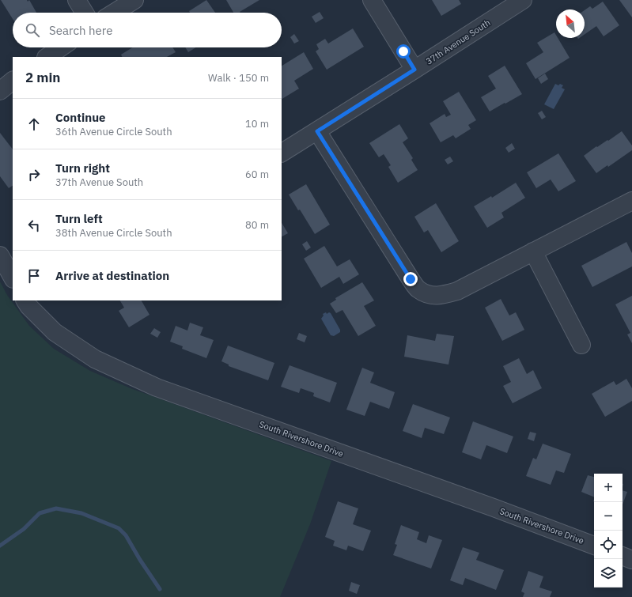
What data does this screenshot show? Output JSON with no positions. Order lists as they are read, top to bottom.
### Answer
{
  "streets": {
    "street": ["37th Avenue South", "South Rivershore Drive"]
  },
  "north": "top left",
  "page": {
    "search": "Search here",
    "heading": ["2 min", "Walk · 150 m"],
    "list": [
      ["Continue", "36th Avenue Circle South", "10 m"],
      ["Turn right", "37th Avenue South", "60 m"],
      ["Turn left", "38th Avenue Circle South", "80 m"],
      "Arrive at destination"
    ],
    "map_buttons": ["+", "−"]
  }
}
